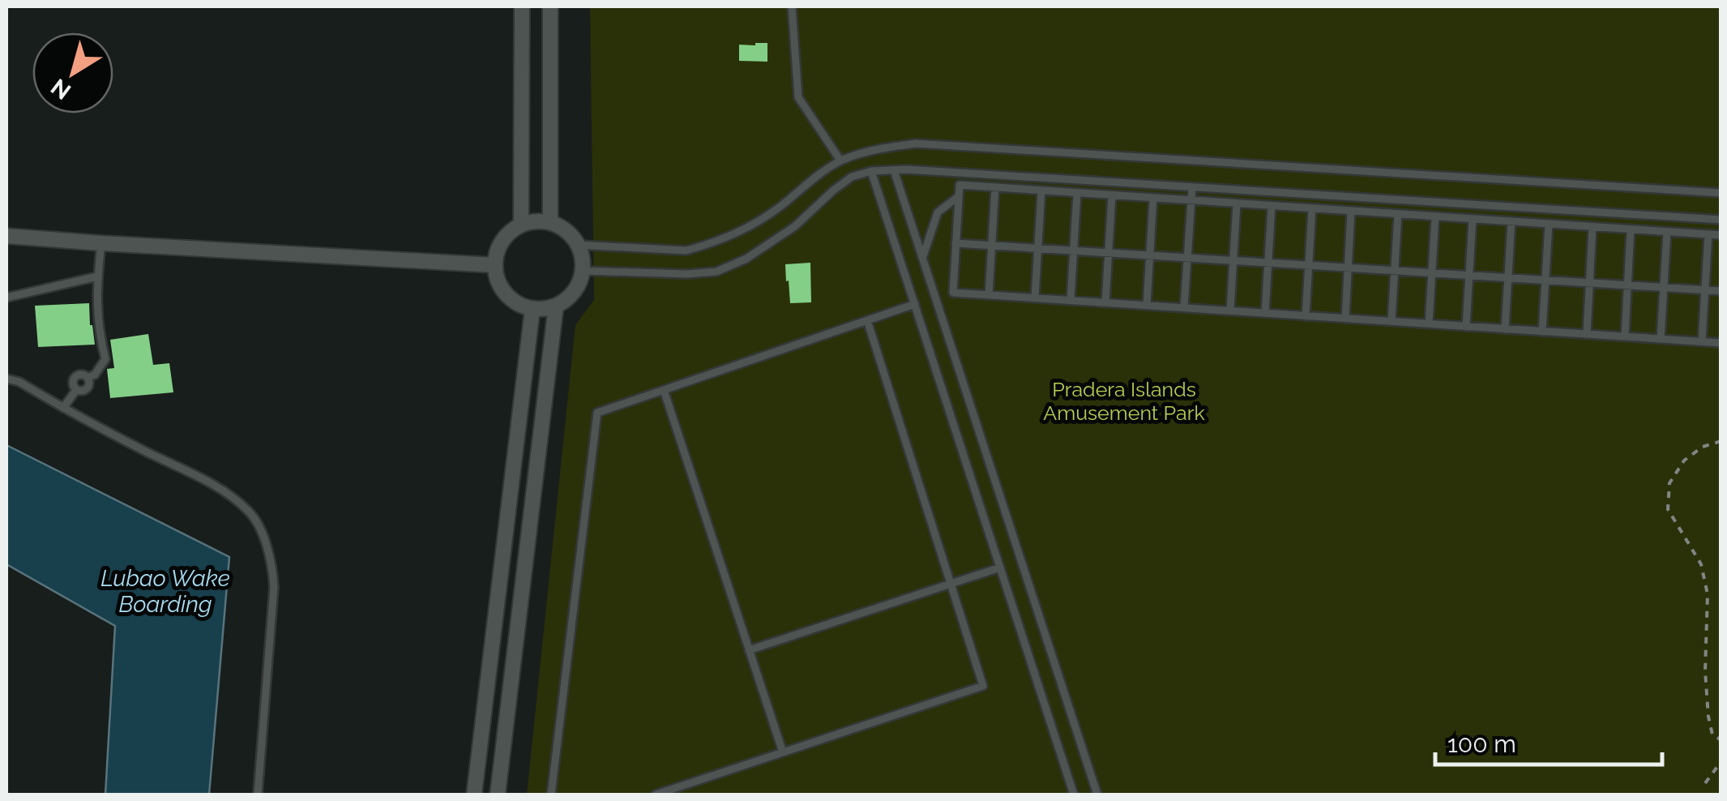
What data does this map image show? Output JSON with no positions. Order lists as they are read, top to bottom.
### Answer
{
  "water": ["Lubao Wake Boarding"],
  "parks": ["Pradera Islands Amusement Park"],
  "scale_bar": "100 m",
  "north": "bottom left"
}
